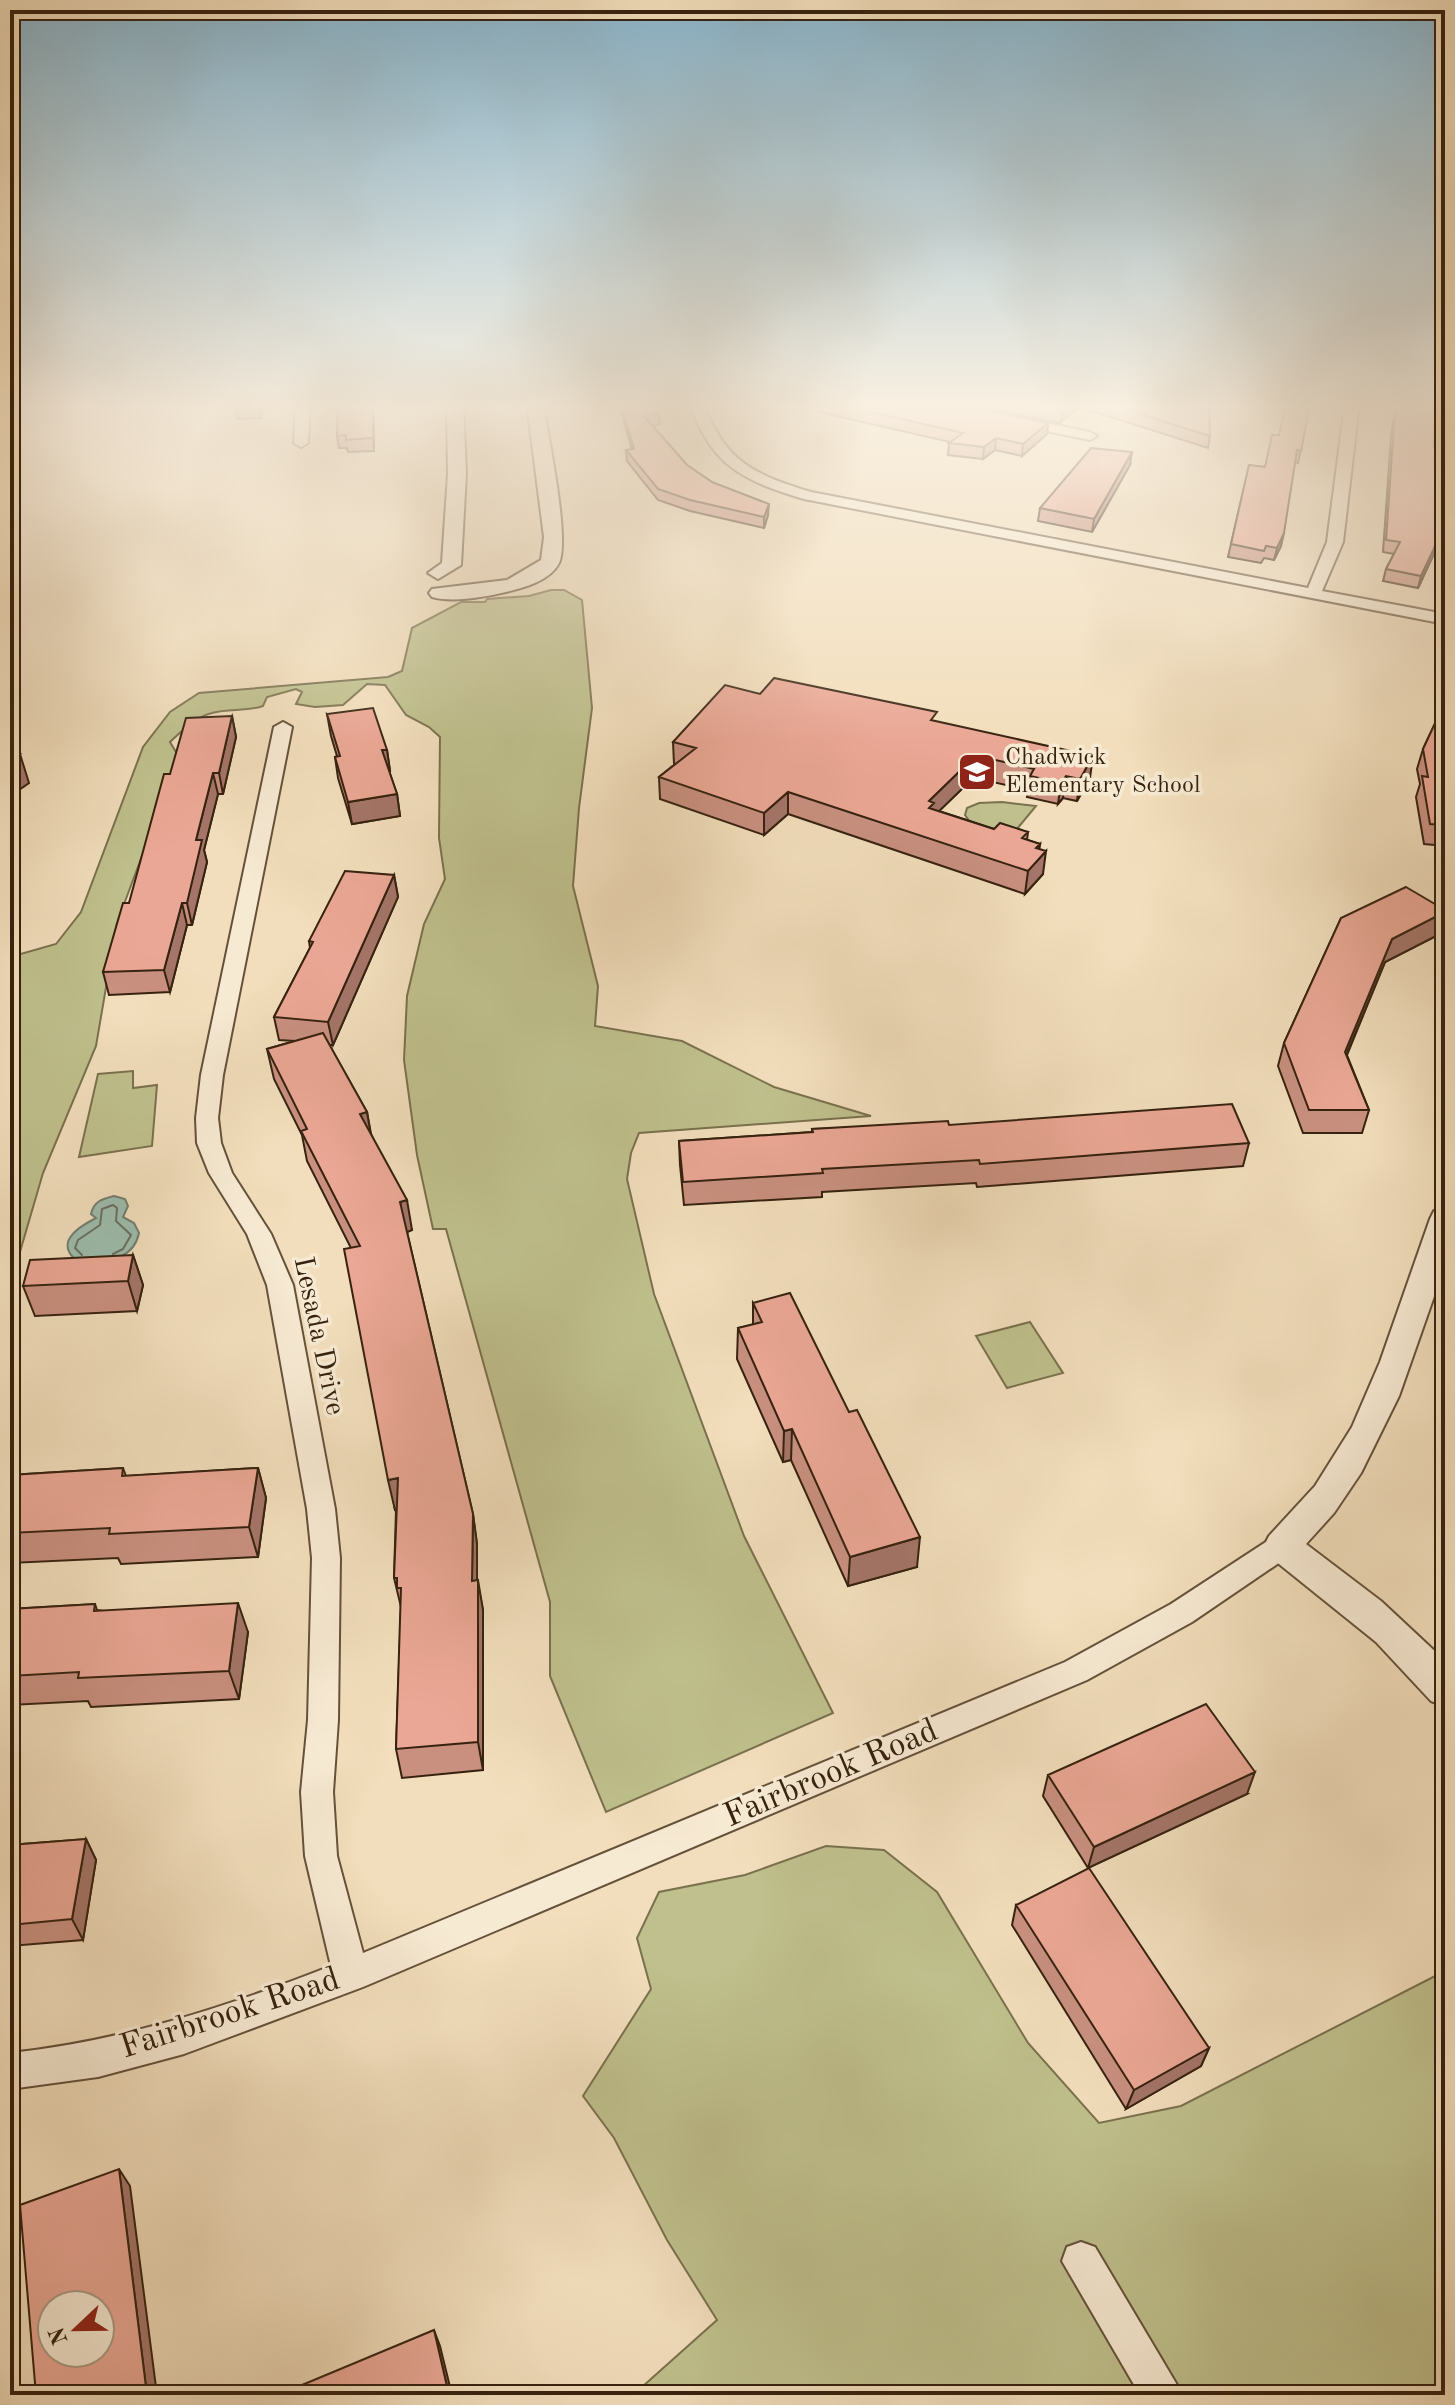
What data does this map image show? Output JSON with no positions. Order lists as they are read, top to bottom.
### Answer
{
  "streets": {
    "street": ["Lesada Drive", "Fairbrook Road"]
  },
  "crossings": [
    ["Lesada Drive", "Fairbrook Road"]
  ],
  "places": {
    "school or university": ["Chadwick Elementary School"]
  },
  "north": "left"
}
